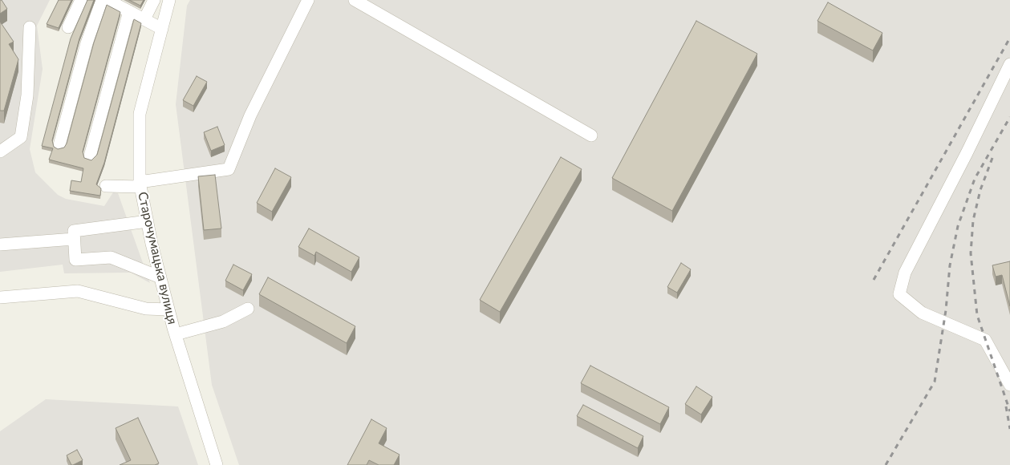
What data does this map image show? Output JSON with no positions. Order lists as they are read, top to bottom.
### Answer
{
  "streets": {
    "street": ["Старочумацька вулиця"]
  }
}
